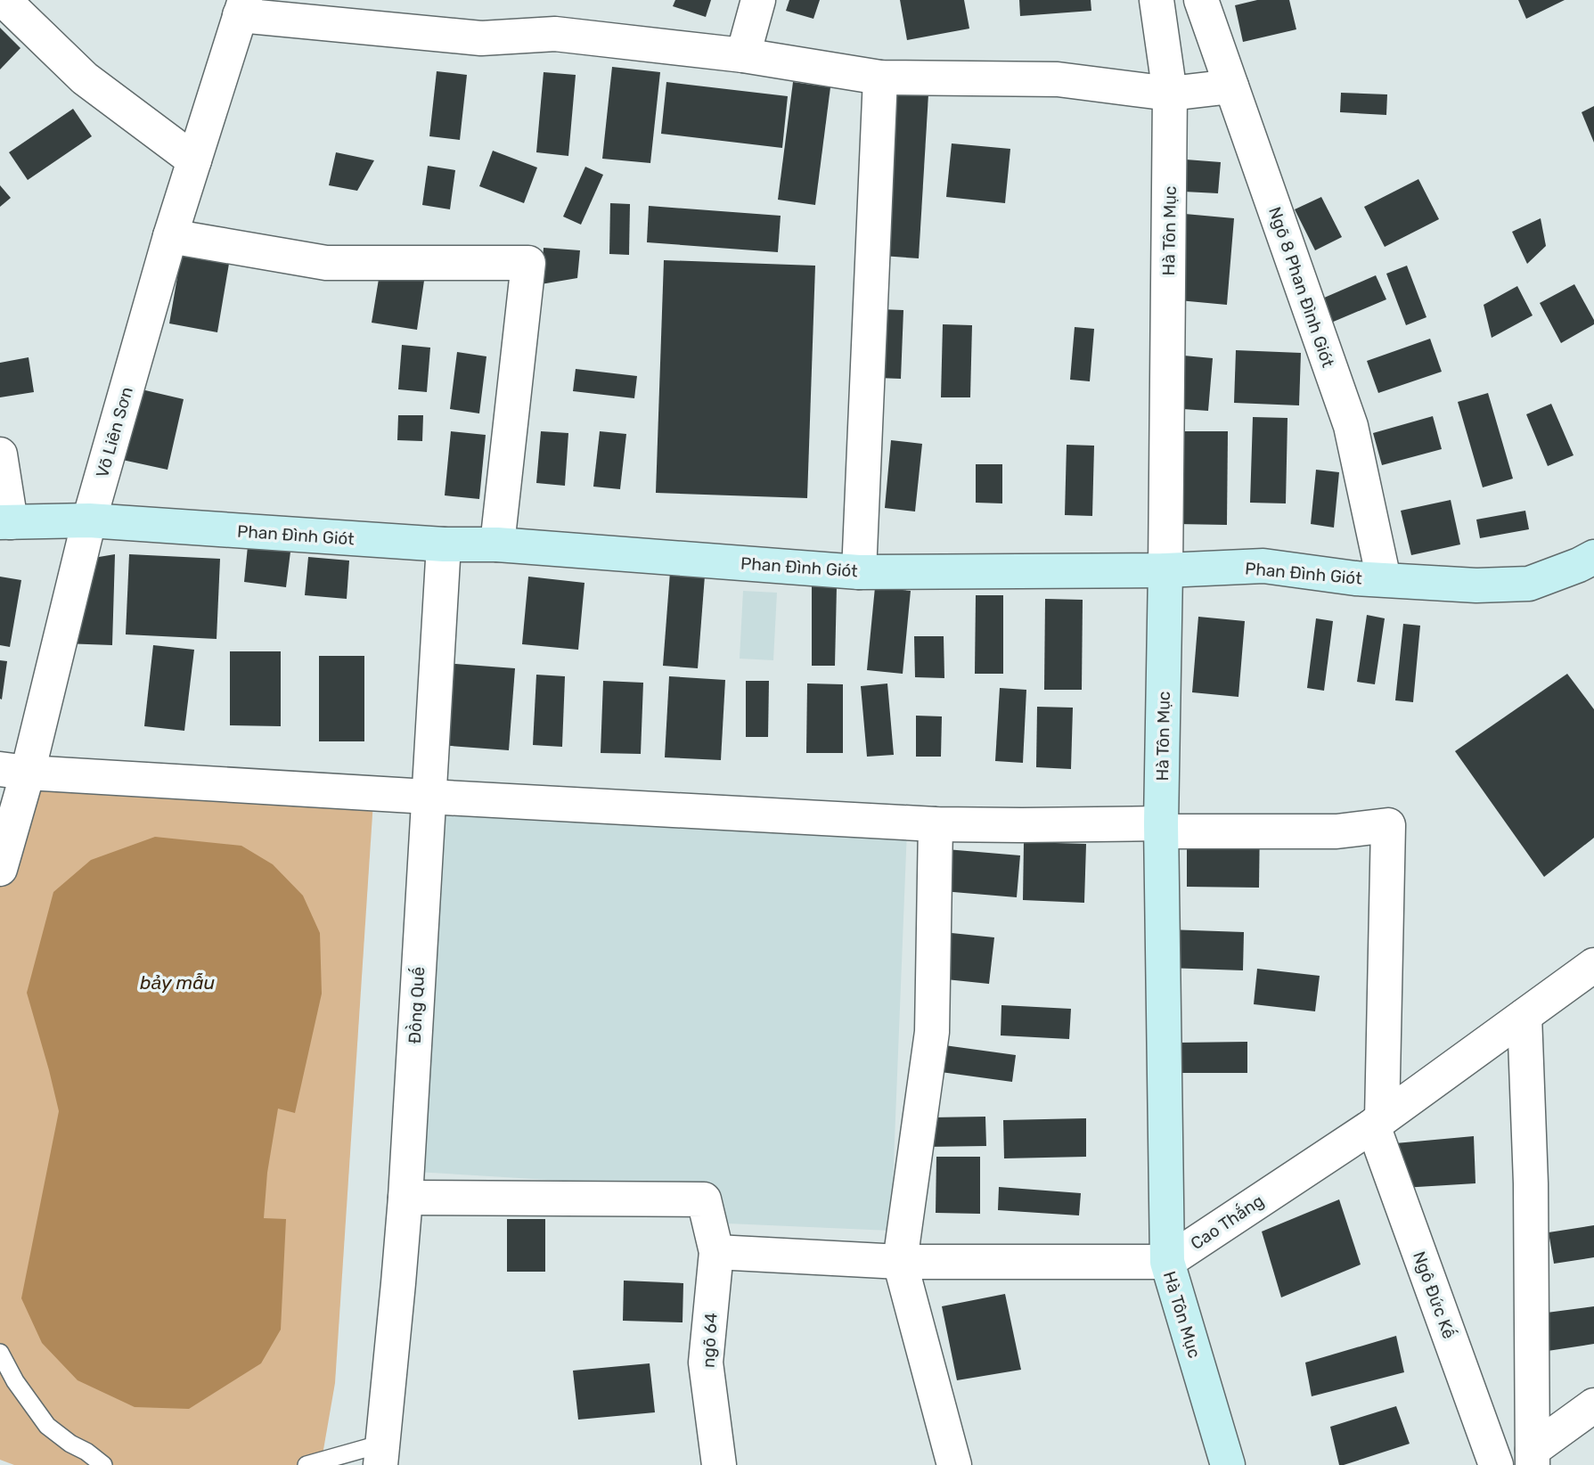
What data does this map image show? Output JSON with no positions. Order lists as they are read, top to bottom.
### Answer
{
  "streets": {
    "street": [
      "Hà Tôn Mục",
      "Ngõ 8 Phan Đình Giót",
      "Võ Liên Sơn",
      "Phan Đình Giót",
      "Đồng Quế",
      "Cao Thắng",
      "Ngô Đức Kế",
      "ngõ 64"
    ]
  },
  "crossings": [
    ["Hà Tôn Mục", "Phan Đình Giót"],
    ["Hà Tôn Mục", "Cao Thắng"],
    ["Ngõ 8 Phan Đình Giót", "Phan Đình Giót"],
    ["Võ Liên Sơn", "Phan Đình Giót"],
    ["Phan Đình Giót", "Đồng Quế"],
    ["Đồng Quế", "ngõ 64"],
    ["Cao Thắng", "Ngô Đức Kế"]
  ],
  "water": ["bảy mẫu"]
}
